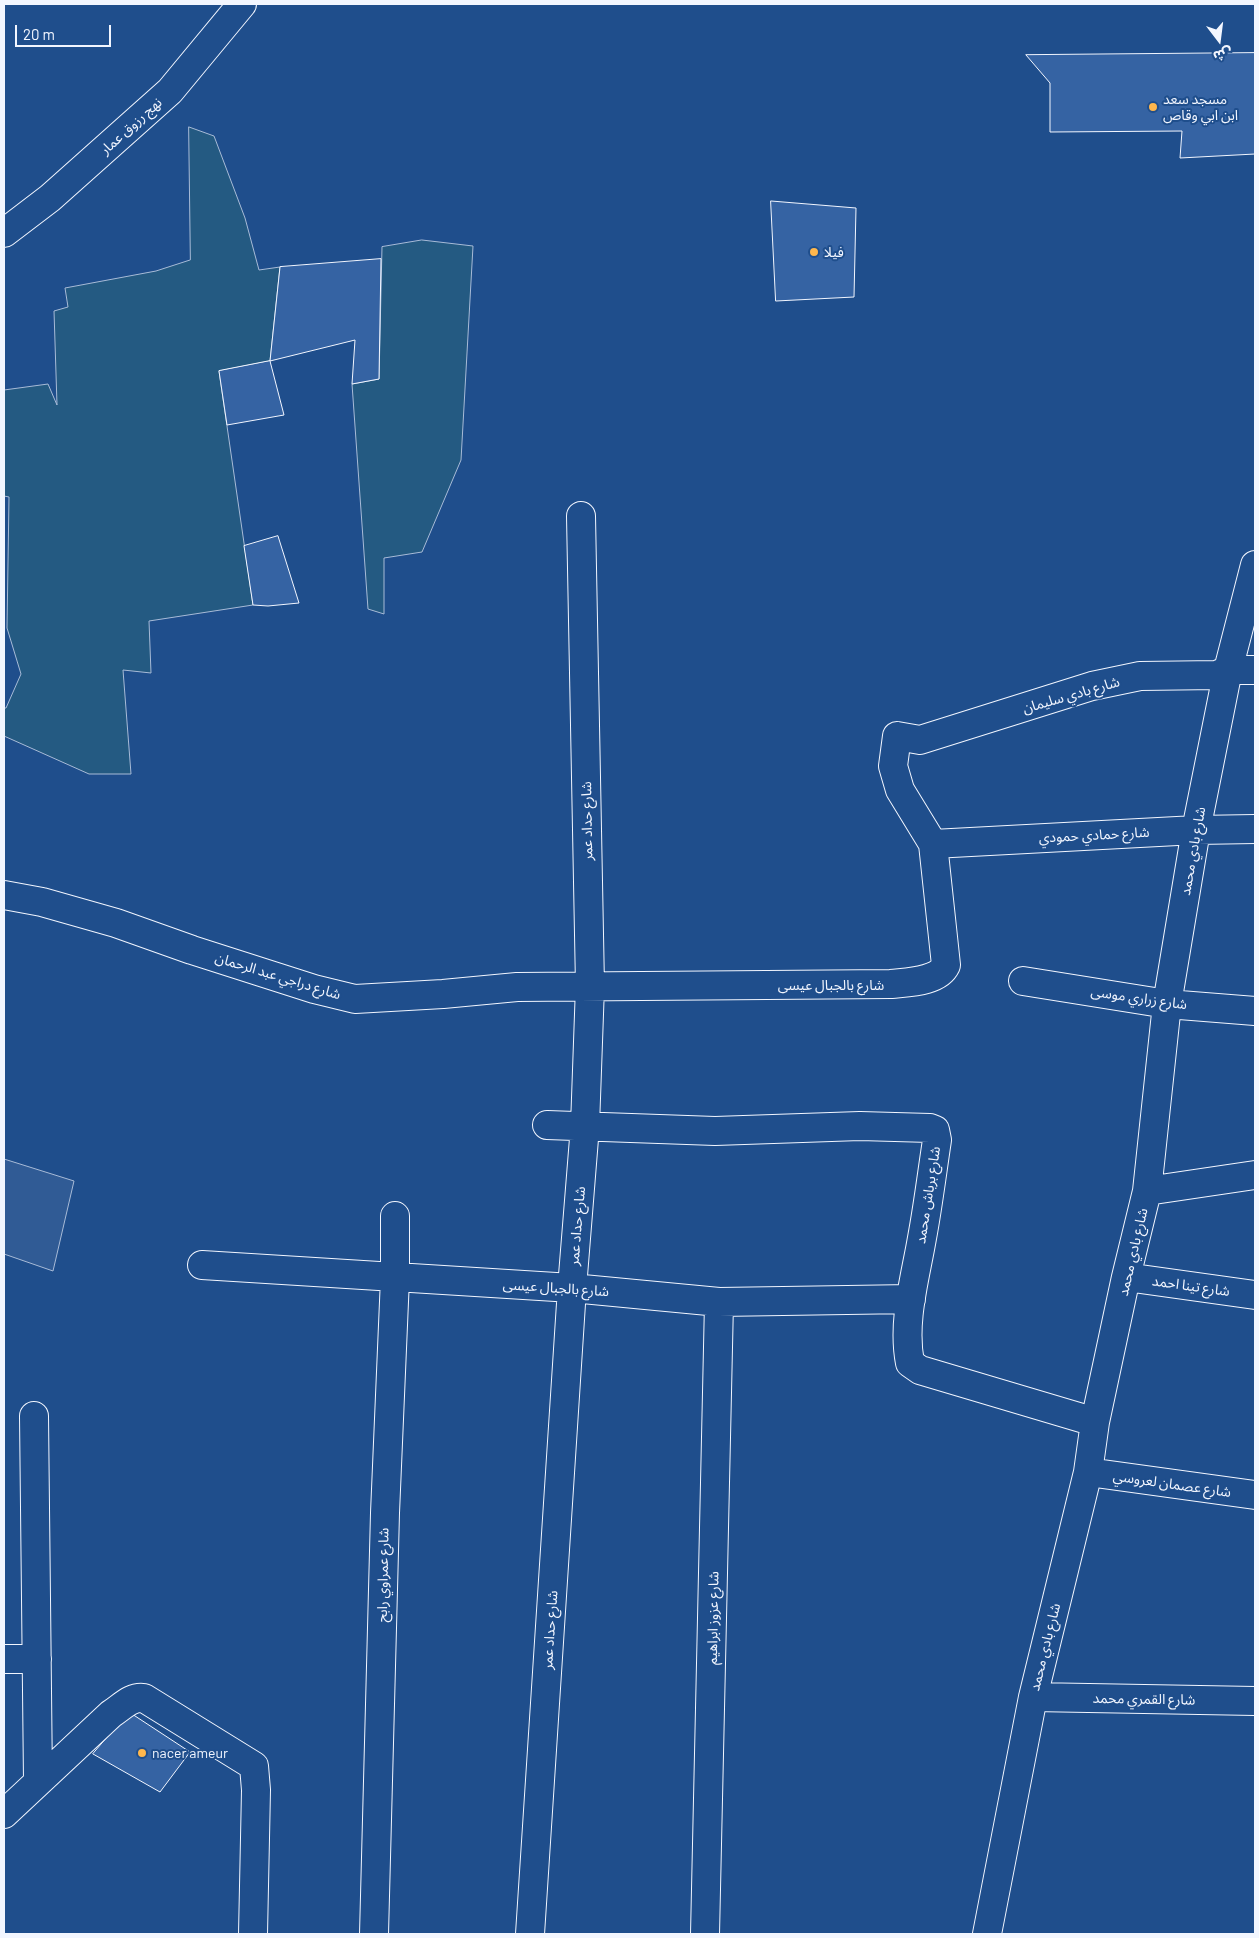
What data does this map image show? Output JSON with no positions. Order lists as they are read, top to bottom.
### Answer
{
  "streets": {
    "street": [
      "نهج رزوق عمار",
      "شارع بادي سليمان",
      "شارع حداد عمر",
      "شارع حمادي حمودي",
      "شارع بادي محمد",
      "شارع دراجي عبد الرحمان",
      "شارع بالجبال عيسى",
      "شارع زراري موسى",
      "شارع برباش محمد",
      "شارع تينا احمد",
      "شارع عصمان لعروسي",
      "شارع عمراوي رابح",
      "شارع عزوز ابراهيم",
      "شارع القمري محمد"
    ]
  },
  "crossings": [
    ["شارع بادي سليمان", "شارع حمادي حمودي"],
    ["شارع بادي سليمان", "شارع بادي محمد"],
    ["شارع بادي سليمان", "شارع بالجبال عيسى"],
    ["شارع حداد عمر", "شارع دراجي عبد الرحمان"],
    ["شارع حداد عمر", "شارع بالجبال عيسى"],
    ["شارع حداد عمر", "شارع برباش محمد"],
    ["شارع حمادي حمودي", "شارع بادي محمد"],
    ["شارع حمادي حمودي", "شارع بالجبال عيسى"],
    ["شارع بادي محمد", "شارع زراري موسى"],
    ["شارع بادي محمد", "شارع برباش محمد"],
    ["شارع بادي محمد", "شارع تينا احمد"],
    ["شارع بادي محمد", "شارع عصمان لعروسي"],
    ["شارع بادي محمد", "شارع القمري محمد"],
    ["شارع دراجي عبد الرحمان", "شارع بالجبال عيسى"],
    ["شارع بالجبال عيسى", "شارع برباش محمد"],
    ["شارع بالجبال عيسى", "شارع عمراوي رابح"],
    ["شارع بالجبال عيسى", "شارع عزوز ابراهيم"]
  ],
  "places": ["مسجد سعد ابن ابي وقاص", "فيلا", "nacer ameur"],
  "scale_bar": "20 m",
  "north": "bottom"
}
